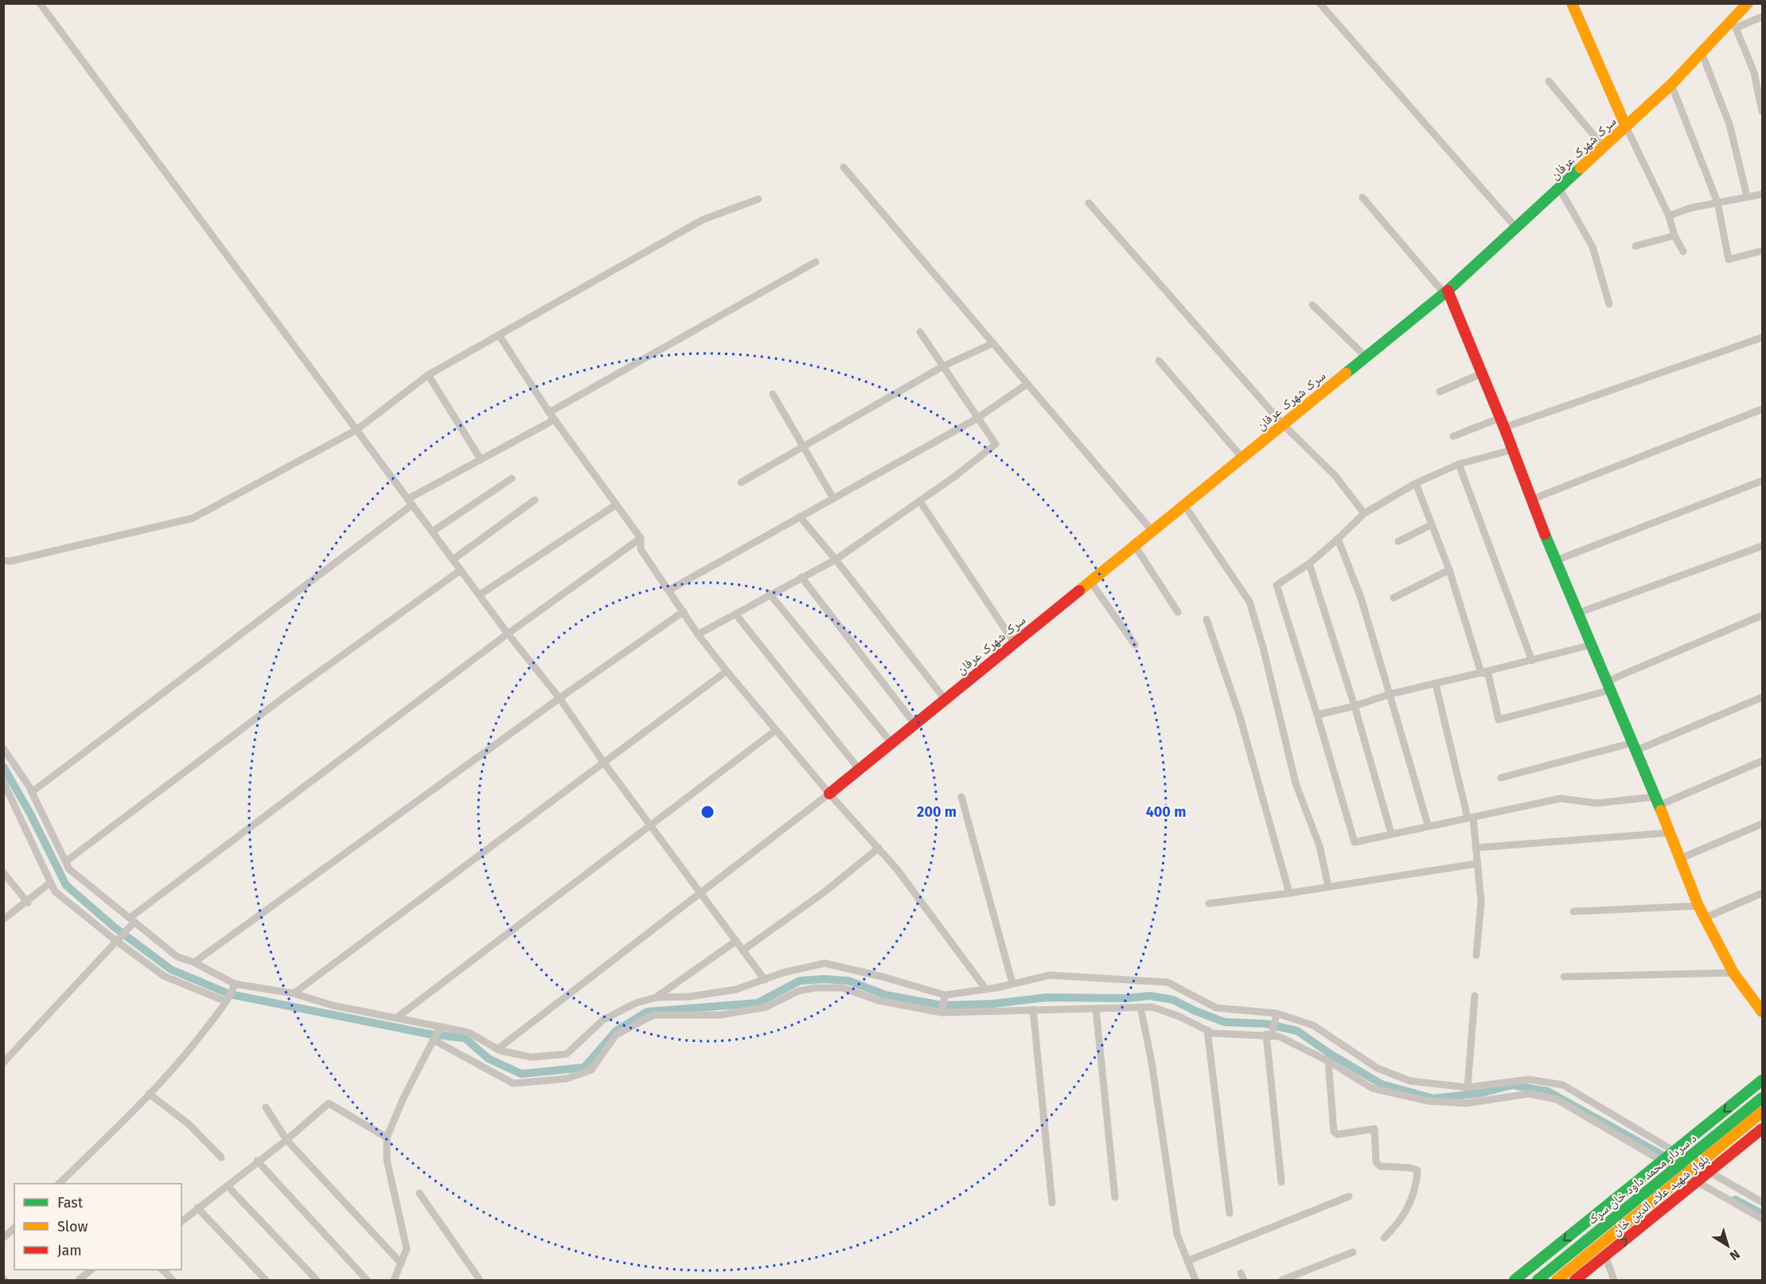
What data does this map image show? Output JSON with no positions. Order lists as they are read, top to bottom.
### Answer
{
  "streets": {
    "main road": ["سرک شهرک عرفان", "د سردار محمد داود خان سړک", "بلوار شهید علاء الدین خان"]
  },
  "legend": ["Fast", "Slow", "Jam"],
  "north": "bottom right",
  "rings": ["200 m", "400 m"]
}
